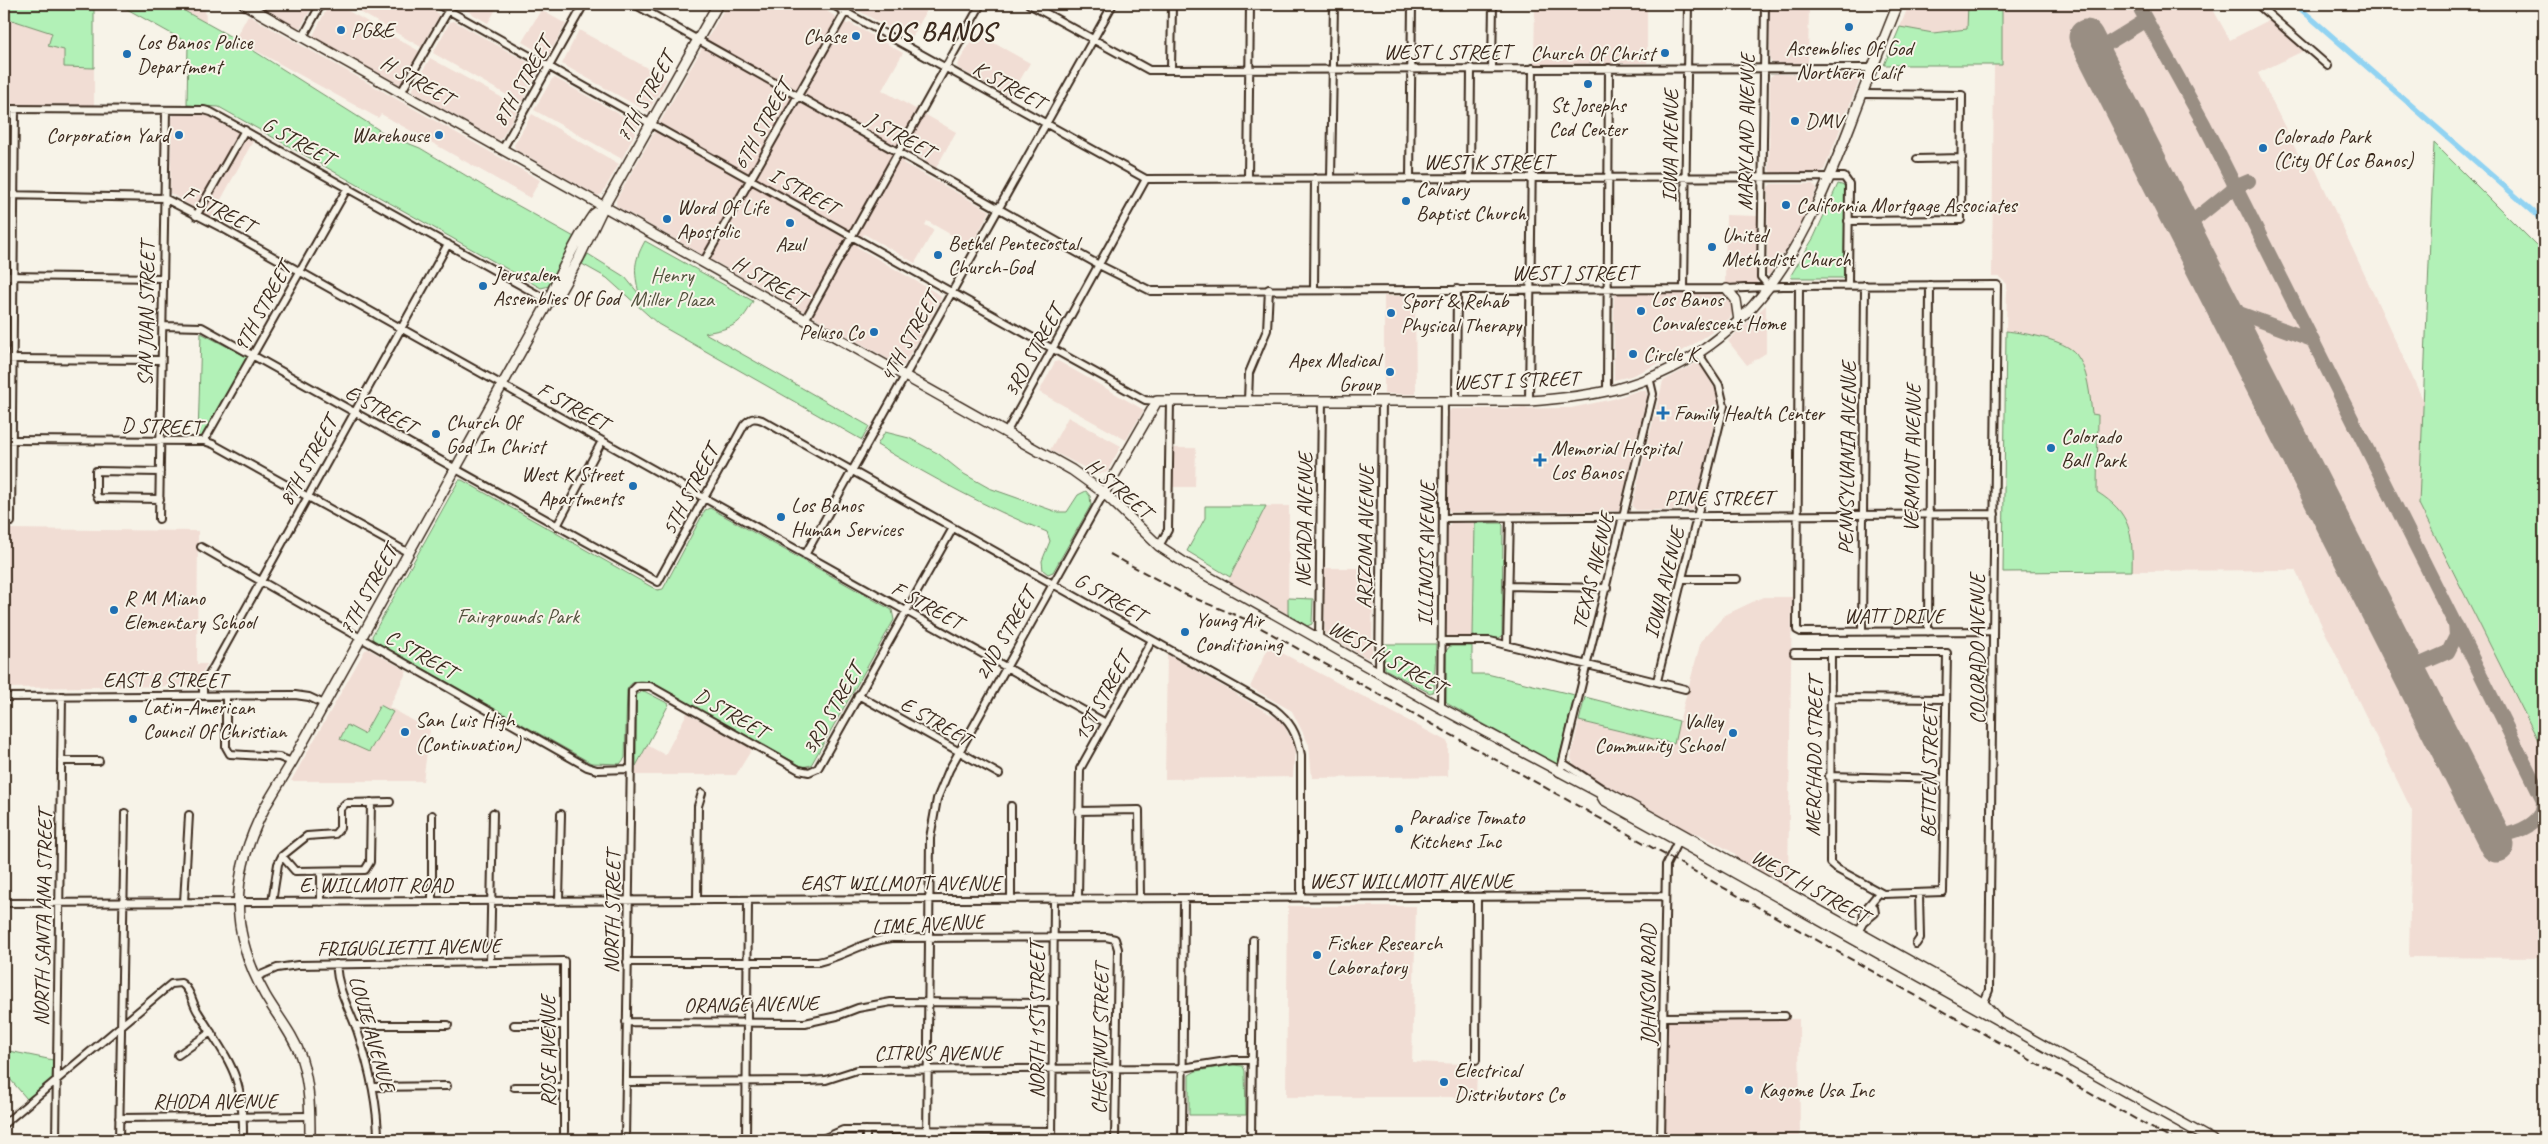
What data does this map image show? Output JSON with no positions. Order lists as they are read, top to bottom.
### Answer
{
  "streets": {
    "street": [
      "WEST L STREET",
      "H STREET",
      "8TH STREET",
      "K STREET",
      "7TH STREET",
      "6TH STREET",
      "MARYLAND AVENUE",
      "J STREET",
      "G STREET",
      "IOWA AVENUE",
      "WEST K STREET",
      "I STREET",
      "F STREET",
      "WEST J STREET",
      "9TH STREET",
      "SAN JUAN STREET",
      "4TH STREET",
      "3RD STREET",
      "WEST I STREET",
      "E STREET",
      "D STREET",
      "PENNSYLVANIA AVENUE",
      "VERMONT AVENUE",
      "5TH STREET",
      "PINE STREET",
      "NEVADA AVENUE",
      "ARIZONA AVENUE",
      "ILLINOIS AVENUE",
      "TEXAS AVENUE",
      "WATT DRIVE",
      "2ND STREET",
      "COLORADO AVENUE",
      "C STREET",
      "WEST H STREET",
      "EAST B STREET",
      "1ST STREET",
      "MERCHADO STREET",
      "BETTEN STREET",
      "WEST WILLMOTT AVENUE",
      "EAST WILLMOTT AVENUE",
      "E. WILLMOTT ROAD",
      "NORTH STREET",
      "NORTH SANTA ANA STREET",
      "LIME AVENUE",
      "FRIGUGLIETTI AVENUE",
      "JOHNSON ROAD",
      "ORANGE AVENUE",
      "NORTH 1ST STREET",
      "LOUIE AVENUE",
      "CHESTNUT STREET",
      "ROSE AVENUE",
      "CITRUS AVENUE",
      "RHODA AVENUE"
    ]
  },
  "crossings": [
    ["WEST L STREET", "MARYLAND AVENUE"],
    ["WEST L STREET", "IOWA AVENUE"],
    ["WEST L STREET", "4TH STREET"],
    ["WEST L STREET", "WEST I STREET"],
    ["H STREET", "8TH STREET"],
    ["H STREET", "7TH STREET"],
    ["H STREET", "6TH STREET"],
    ["H STREET", "4TH STREET"],
    ["H STREET", "3RD STREET"],
    ["H STREET", "2ND STREET"],
    ["H STREET", "WEST H STREET"],
    ["8TH STREET", "G STREET"],
    ["8TH STREET", "I STREET"],
    ["8TH STREET", "F STREET"],
    ["8TH STREET", "E STREET"],
    ["8TH STREET", "D STREET"],
    ["8TH STREET", "C STREET"],
    ["8TH STREET", "EAST B STREET"],
    ["K STREET", "6TH STREET"],
    ["K STREET", "WEST K STREET"],
    ["K STREET", "4TH STREET"],
    ["K STREET", "3RD STREET"],
    ["7TH STREET", "J STREET"],
    ["7TH STREET", "G STREET"],
    ["7TH STREET", "I STREET"],
    ["7TH STREET", "F STREET"],
    ["7TH STREET", "E STREET"],
    ["7TH STREET", "D STREET"],
    ["7TH STREET", "C STREET"],
    ["7TH STREET", "EAST B STREET"],
    ["7TH STREET", "E. WILLMOTT ROAD"],
    ["7TH STREET", "FRIGUGLIETTI AVENUE"],
    ["7TH STREET", "RHODA AVENUE"],
    ["6TH STREET", "J STREET"],
    ["6TH STREET", "I STREET"],
    ["MARYLAND AVENUE", "WEST K STREET"],
    ["MARYLAND AVENUE", "WEST J STREET"],
    ["MARYLAND AVENUE", "WEST I STREET"],
    ["J STREET", "WEST J STREET"],
    ["J STREET", "4TH STREET"],
    ["J STREET", "3RD STREET"],
    ["G STREET", "9TH STREET"],
    ["G STREET", "SAN JUAN STREET"],
    ["G STREET", "4TH STREET"],
    ["G STREET", "3RD STREET"],
    ["G STREET", "5TH STREET"],
    ["G STREET", "2ND STREET"],
    ["G STREET", "1ST STREET"],
    ["G STREET", "WEST WILLMOTT AVENUE"],
    ["IOWA AVENUE", "WEST K STREET"],
    ["IOWA AVENUE", "WEST J STREET"],
    ["IOWA AVENUE", "WEST I STREET"],
    ["IOWA AVENUE", "PINE STREET"],
    ["WEST K STREET", "3RD STREET"],
    ["WEST K STREET", "WEST I STREET"],
    ["I STREET", "4TH STREET"],
    ["I STREET", "3RD STREET"],
    ["I STREET", "WEST I STREET"],
    ["I STREET", "2ND STREET"],
    ["F STREET", "9TH STREET"],
    ["F STREET", "SAN JUAN STREET"],
    ["F STREET", "4TH STREET"],
    ["F STREET", "3RD STREET"],
    ["F STREET", "5TH STREET"],
    ["F STREET", "2ND STREET"],
    ["F STREET", "1ST STREET"],
    ["WEST J STREET", "WEST I STREET"],
    ["WEST J STREET", "PENNSYLVANIA AVENUE"],
    ["WEST J STREET", "VERMONT AVENUE"],
    ["WEST J STREET", "COLORADO AVENUE"],
    ["9TH STREET", "E STREET"],
    ["9TH STREET", "D STREET"],
    ["SAN JUAN STREET", "E STREET"],
    ["SAN JUAN STREET", "D STREET"],
    ["3RD STREET", "E STREET"],
    ["3RD STREET", "D STREET"],
    ["WEST I STREET", "NEVADA AVENUE"],
    ["WEST I STREET", "ARIZONA AVENUE"],
    ["WEST I STREET", "ILLINOIS AVENUE"],
    ["WEST I STREET", "TEXAS AVENUE"],
    ["WEST I STREET", "2ND STREET"],
    ["E STREET", "5TH STREET"],
    ["E STREET", "2ND STREET"],
    ["D STREET", "NORTH STREET"],
    ["PENNSYLVANIA AVENUE", "PINE STREET"],
    ["PENNSYLVANIA AVENUE", "WATT DRIVE"],
    ["VERMONT AVENUE", "PINE STREET"],
    ["VERMONT AVENUE", "WATT DRIVE"],
    ["PINE STREET", "ILLINOIS AVENUE"],
    ["PINE STREET", "TEXAS AVENUE"],
    ["PINE STREET", "WATT DRIVE"],
    ["PINE STREET", "COLORADO AVENUE"],
    ["NEVADA AVENUE", "WEST H STREET"],
    ["ARIZONA AVENUE", "WEST H STREET"],
    ["ILLINOIS AVENUE", "WEST H STREET"],
    ["TEXAS AVENUE", "WEST H STREET"],
    ["WATT DRIVE", "COLORADO AVENUE"],
    ["2ND STREET", "EAST WILLMOTT AVENUE"],
    ["2ND STREET", "LIME AVENUE"],
    ["2ND STREET", "ORANGE AVENUE"],
    ["2ND STREET", "CITRUS AVENUE"],
    ["COLORADO AVENUE", "WEST H STREET"],
    ["C STREET", "NORTH STREET"],
    ["WEST H STREET", "JOHNSON ROAD"],
    ["EAST B STREET", "NORTH SANTA ANA STREET"],
    ["MERCHADO STREET", "BETTEN STREET"],
    ["WEST WILLMOTT AVENUE", "EAST WILLMOTT AVENUE"],
    ["WEST WILLMOTT AVENUE", "JOHNSON ROAD"],
    ["EAST WILLMOTT AVENUE", "E. WILLMOTT ROAD"],
    ["EAST WILLMOTT AVENUE", "NORTH 1ST STREET"],
    ["E. WILLMOTT ROAD", "NORTH STREET"],
    ["E. WILLMOTT ROAD", "NORTH SANTA ANA STREET"],
    ["NORTH STREET", "LIME AVENUE"],
    ["NORTH STREET", "ORANGE AVENUE"],
    ["NORTH STREET", "CITRUS AVENUE"],
    ["LIME AVENUE", "NORTH 1ST STREET"],
    ["LIME AVENUE", "CHESTNUT STREET"],
    ["FRIGUGLIETTI AVENUE", "LOUIE AVENUE"],
    ["FRIGUGLIETTI AVENUE", "ROSE AVENUE"],
    ["ORANGE AVENUE", "NORTH 1ST STREET"],
    ["NORTH 1ST STREET", "CITRUS AVENUE"],
    ["CHESTNUT STREET", "CITRUS AVENUE"]
  ],
  "districts": ["LOS BANOS"],
  "parks": ["Henry Miller Plaza", "Fairgrounds Park"],
  "places": {
    "other": [
      "Assemblies Of God Northern Calif",
      "PG&E",
      "Chase",
      "Church Of Christ",
      "Los Banos Police Department",
      "St Josephs Ccd Center",
      "DMV",
      "Corporation Yard",
      "Warehouse",
      "Colorado Park (City Of Los Banos)",
      "Calvary Baptist Church",
      "California Mortgage Associates",
      "Word Of Life Apostolic",
      "Azul",
      "United Methodist Church",
      "Bethel Pentecostal Church-God",
      "Jerusalem Assemblies Of God",
      "Los Banos Convalescent Home",
      "Sport & Rehab Physical Therapy",
      "Peluso Co",
      "Circle K",
      "Apex Medical Group",
      "Church Of God In Christ",
      "Colorado Ball Park",
      "West K Street Apartments",
      "Los Banos Human Services",
      "R M Miano Elementary School",
      "Young Air Conditioning",
      "Latin-American Council Of Christian",
      "San Luis High (Continuation)",
      "Valley Community School",
      "Paradise Tomato Kitchens Inc",
      "Fisher Research Laboratory",
      "Electrical Distributors Co",
      "Kagome Usa Inc"
    ],
    "health": ["Family Health Center", "Memorial Hospital Los Banos"]
  }
}
